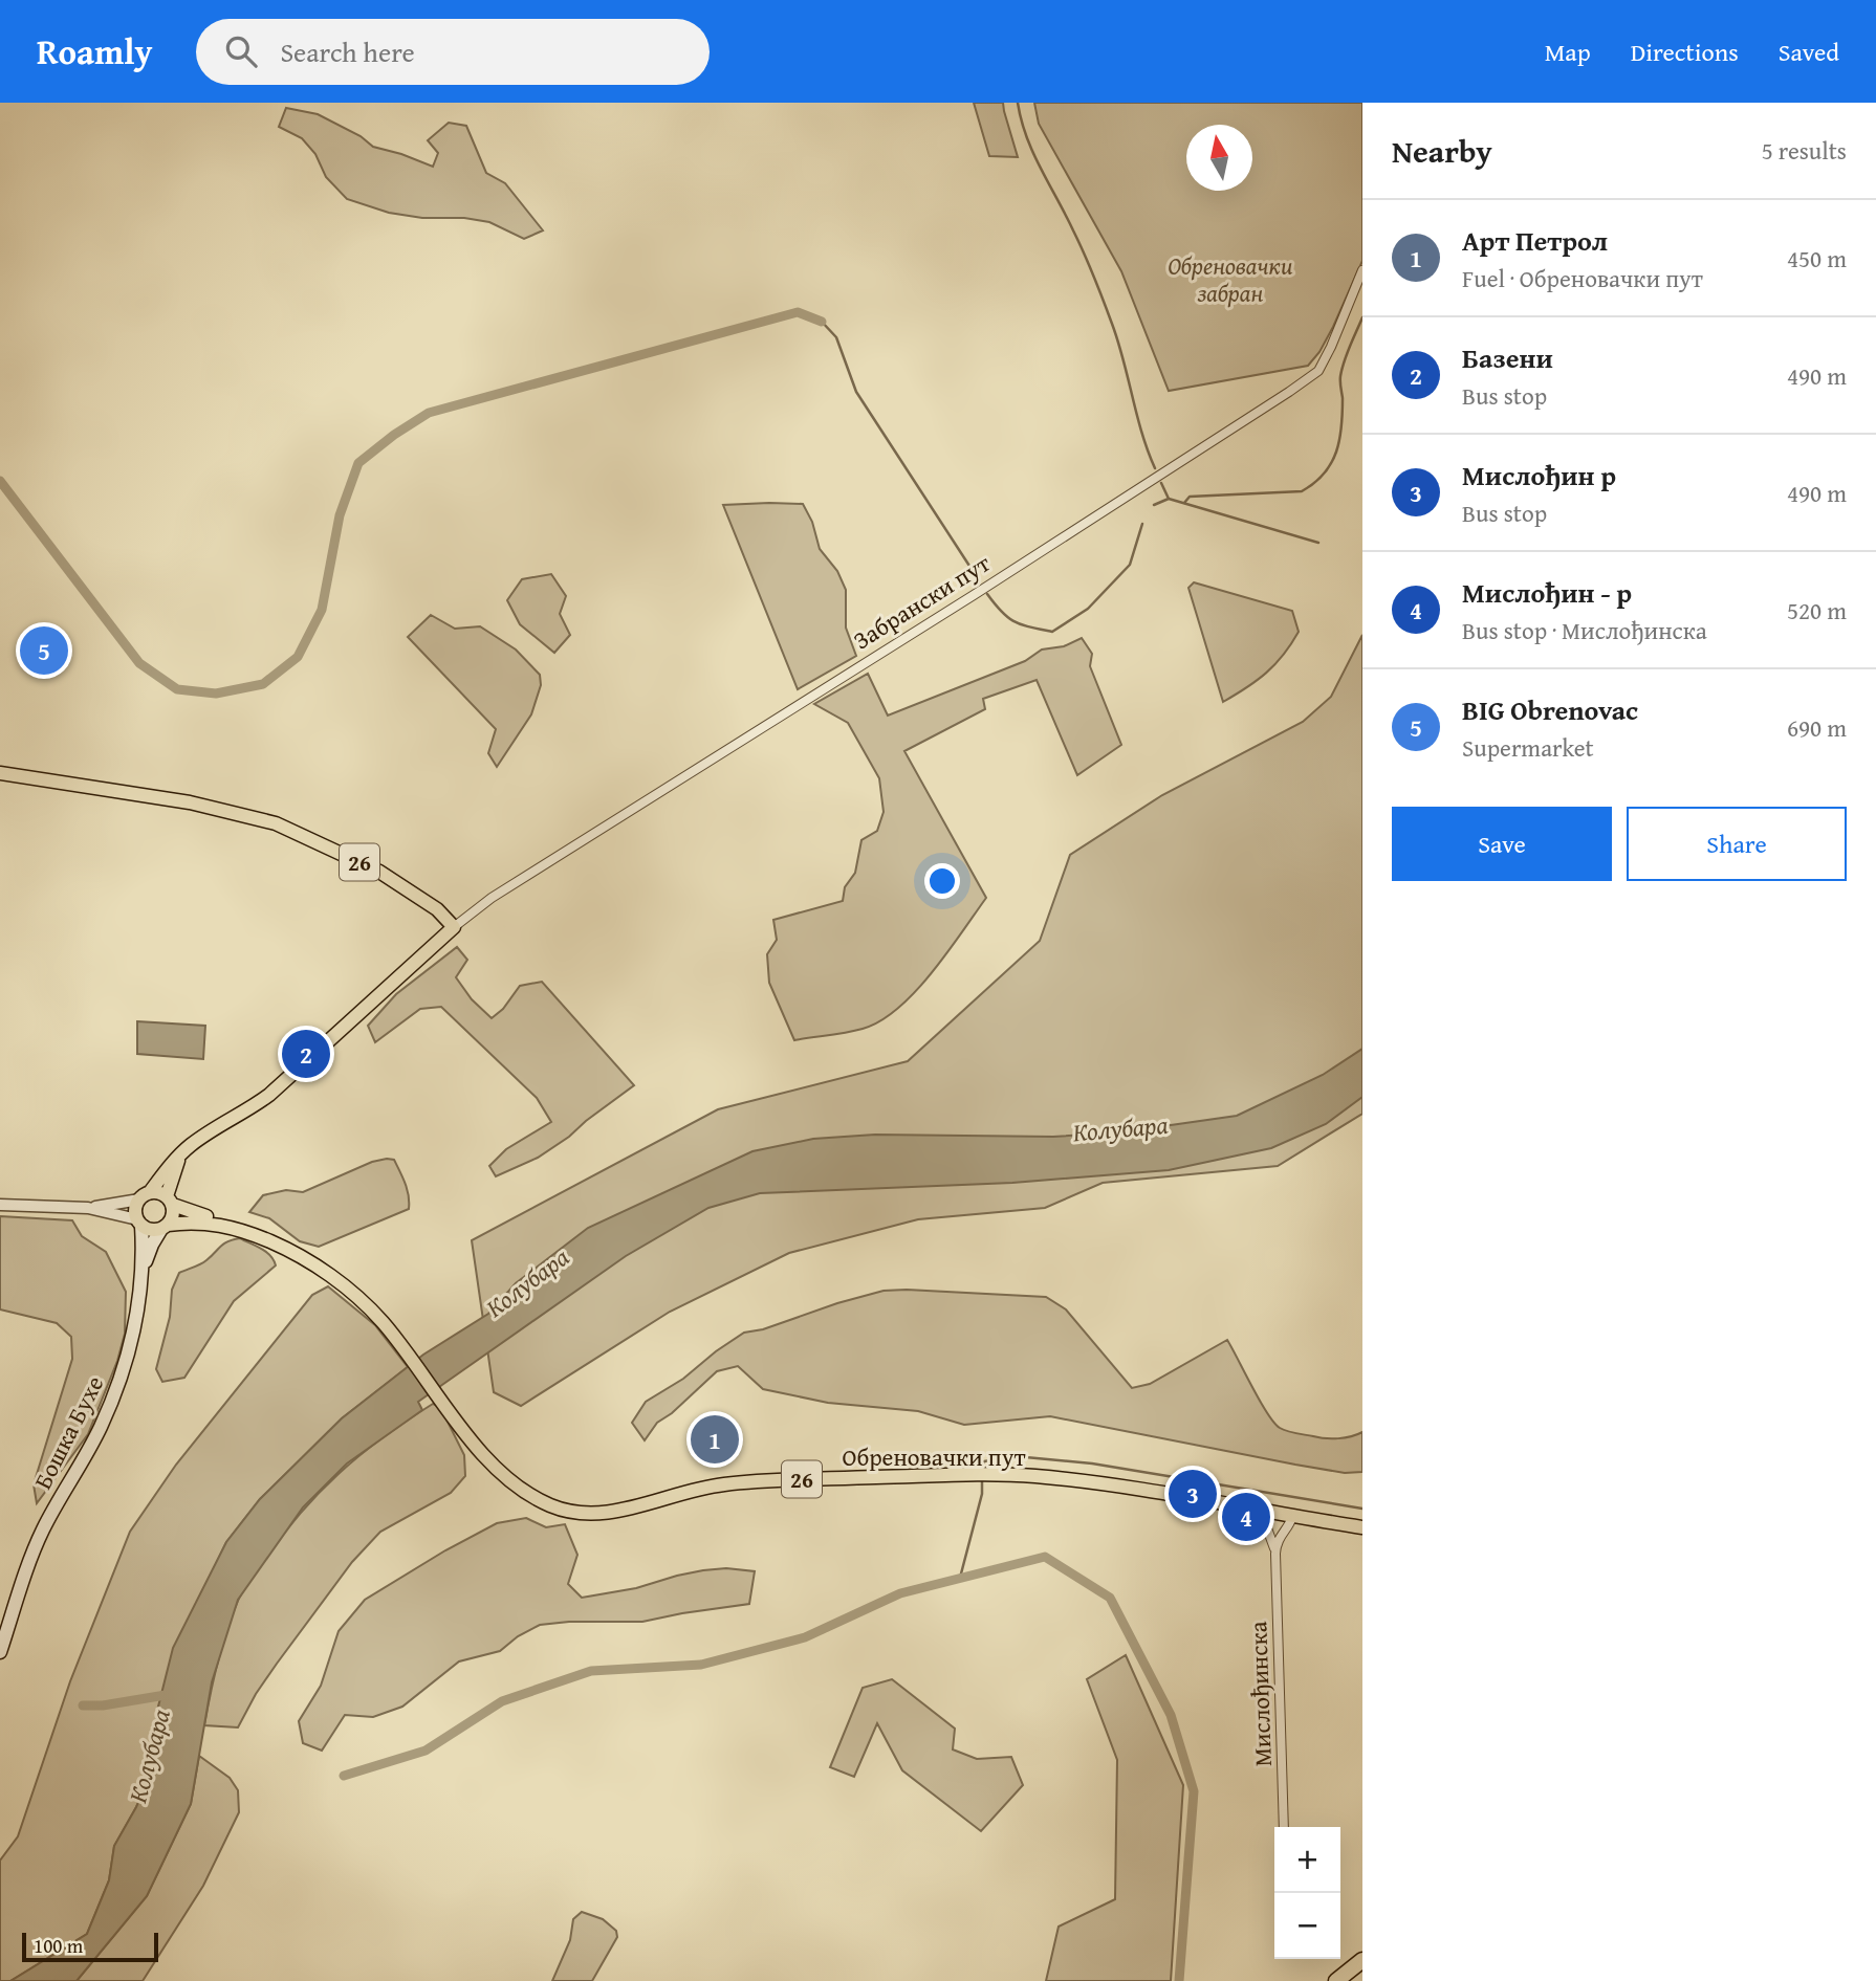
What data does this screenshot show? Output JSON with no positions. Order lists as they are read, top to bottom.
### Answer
{
  "streets": {
    "main road": ["26", "Бошка Бухе", "Обреновачки пут"],
    "street": ["Забрански пут", "Мислођинска"]
  },
  "crossings": [
    ["Забрански пут", "26"],
    ["26", "Бошка Бухе"],
    ["26", "Обреновачки пут"],
    ["Обреновачки пут", "Мислођинска"]
  ],
  "water": ["Колубара"],
  "parks": ["Обреновачки забран"],
  "scale_bar": "100 m",
  "north": "top",
  "page": {
    "header": "Roamly",
    "search": "Search here",
    "nav": ["Map", "Directions", "Saved"],
    "heading": ["Nearby", "5 results"],
    "list": [
      {
        "mark": "1",
        "name": "Арт Петрол",
        "note": "Fuel · Обреновачки пут",
        "value": "450 m"
      },
      {
        "mark": "2",
        "name": "Базени",
        "note": "Bus stop",
        "value": "490 m"
      },
      {
        "mark": "3",
        "name": "Мислођин р",
        "note": "Bus stop",
        "value": "490 m"
      },
      {
        "mark": "4",
        "name": "Мислођин - р",
        "note": "Bus stop · Мислођинска",
        "value": "520 m"
      },
      {
        "mark": "5",
        "name": "BIG Obrenovac",
        "note": "Supermarket",
        "value": "690 m"
      }
    ],
    "pins": [
      "5",
      "2",
      "1",
      "3",
      "4"
    ],
    "buttons": ["Save", "Share"],
    "map_buttons": ["+", "−"],
    "scale": "100 m"
  }
}
